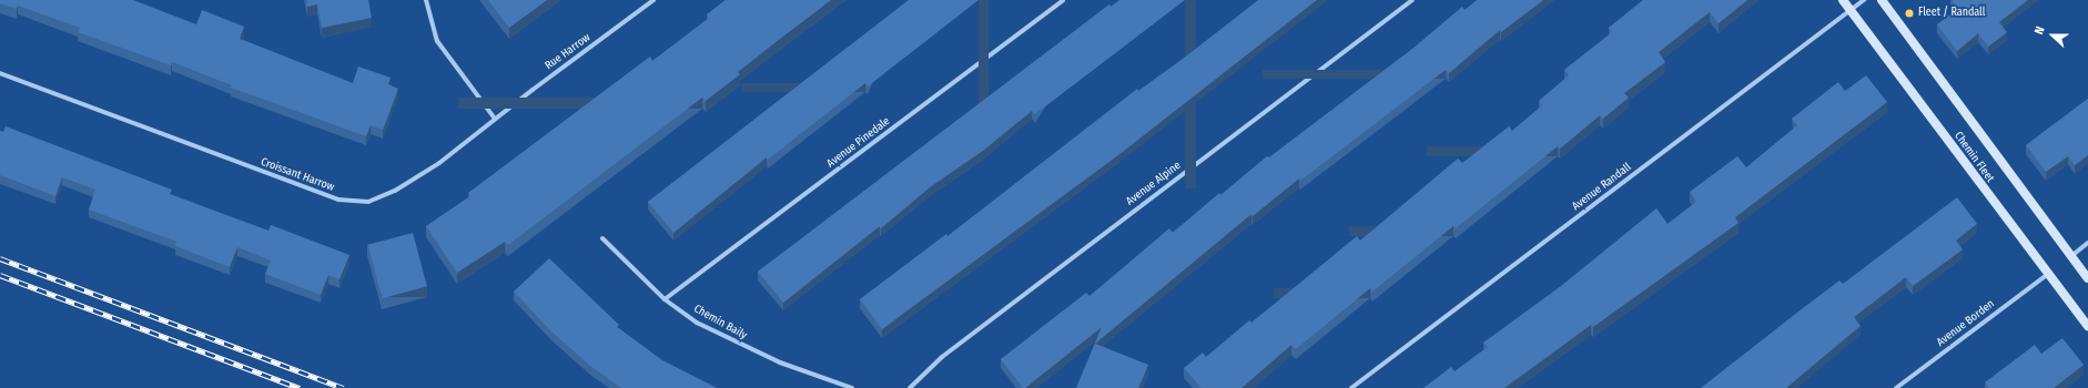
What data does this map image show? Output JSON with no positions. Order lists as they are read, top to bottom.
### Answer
{
  "streets": {
    "main road": ["Chemin Fleet"],
    "street": [
      "Rue Harrow",
      "Avenue Pinedale",
      "Croissant Harrow",
      "Avenue Alpine",
      "Avenue Randall",
      "Chemin Baily",
      "Avenue Borden"
    ]
  },
  "crossings": [
    ["Rue Harrow", "Croissant Harrow"],
    ["Avenue Pinedale", "Chemin Baily"],
    ["Chemin Fleet", "Avenue Randall"],
    ["Chemin Fleet", "Avenue Borden"]
  ],
  "places": ["Fleet / Randall"],
  "north": "left"
}
